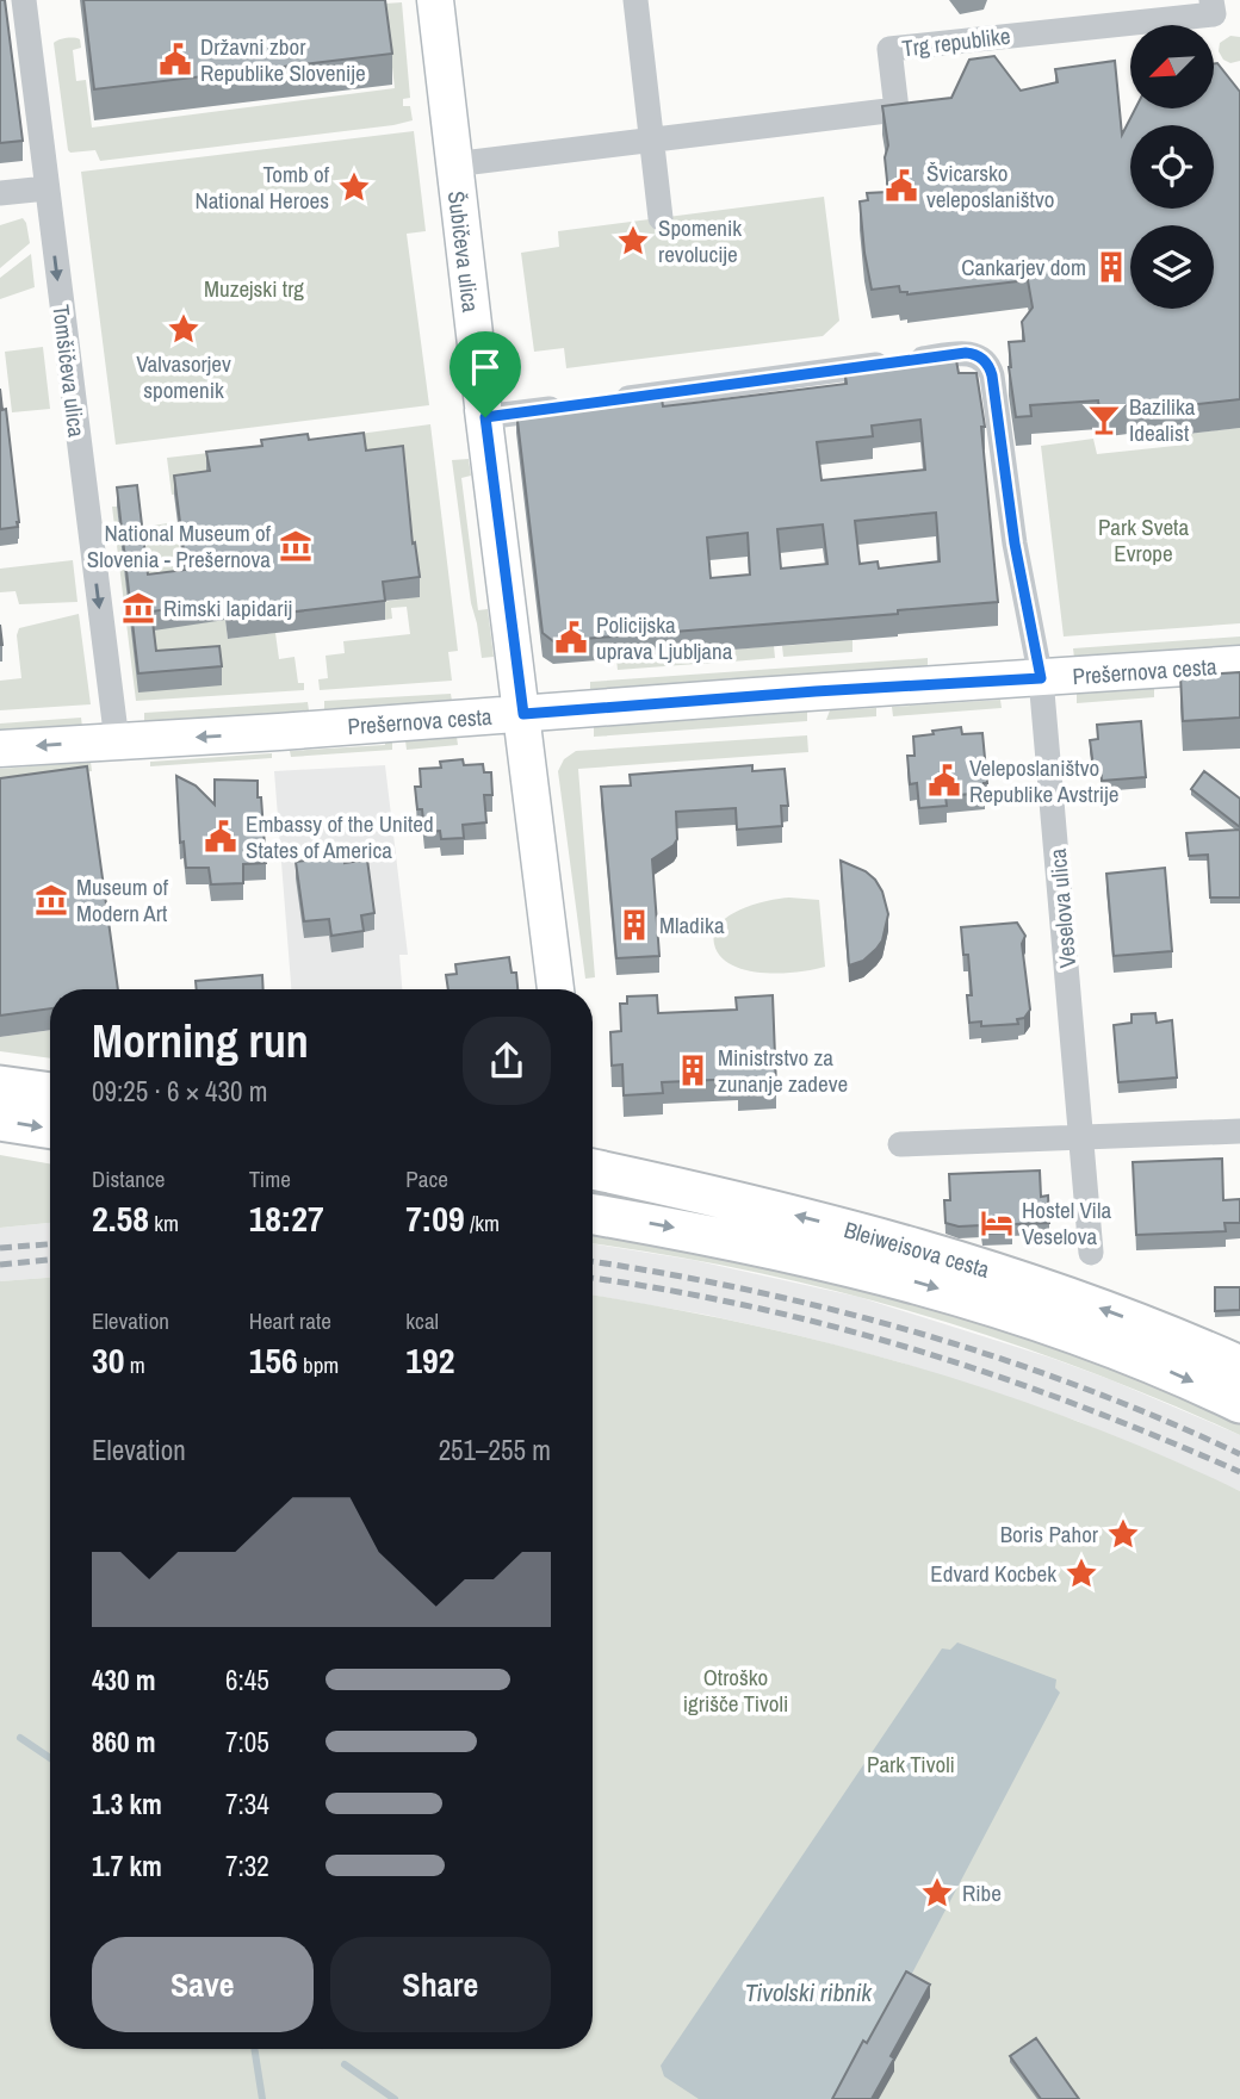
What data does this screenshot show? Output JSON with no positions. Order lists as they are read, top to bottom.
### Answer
{
  "streets": {
    "main road": ["Šubičeva ulica", "Prešernova cesta", "Bleiweisova cesta"],
    "street": ["Trg republike", "Tomšičeva ulica", "Veselova ulica"]
  },
  "crossings": [
    ["Trg republike", "Šubičeva ulica"],
    ["Šubičeva ulica", "Prešernova cesta"],
    ["Tomšičeva ulica", "Prešernova cesta"],
    ["Prešernova cesta", "Veselova ulica"]
  ],
  "one_way": ["Tomšičeva ulica", "Prešernova cesta"],
  "water": ["Tivolski ribnik"],
  "parks": [
    "Muzejski trg",
    "Park Sveta Evrope",
    "Otroško igrišče Tivoli",
    "Park Tivoli"
  ],
  "places": {
    "public building": [
      "Državni zbor Republike Slovenije",
      "Švicarsko veleposlaništvo",
      "Policijska uprava Ljubljana",
      "Veleposlaništvo Republike Avstrije",
      "Embassy of the United States of America"
    ],
    "place": [
      "Tomb of National Heroes",
      "Spomenik revolucije",
      "Valvasorjev spomenik",
      "Boris Pahor",
      "Edvard Kocbek",
      "Ribe"
    ],
    "building": ["Cankarjev dom", "Mladika", "Ministrstvo za zunanje zadeve"],
    "bar": ["Bazilika Idealist"],
    "museum": ["National Museum of Slovenia - Prešernova", "Rimski lapidarij", "Museum of Modern Art"],
    "hotel": ["Hostel Vila Veselova"]
  },
  "north": "bottom left",
  "page": {
    "heading": ["Morning run", "09:25 · 6 × 430 m"],
    "stats": [
      ["Distance", "2.58 km"],
      ["Time", "18:27"],
      ["Pace", "7:09 /km"],
      ["Elevation", "30 m"],
      ["Heart rate", "156 bpm"],
      ["kcal", "192"]
    ],
    "chart": ["Elevation", "251–255 m"],
    "list": [
      {
        "name": "430 m",
        "note": "6:45"
      },
      {
        "name": "860 m",
        "note": "7:05"
      },
      {
        "name": "1.3 km",
        "note": "7:34"
      },
      {
        "name": "1.7 km",
        "note": "7:32"
      }
    ],
    "buttons": ["Save", "Share"]
  }
}
